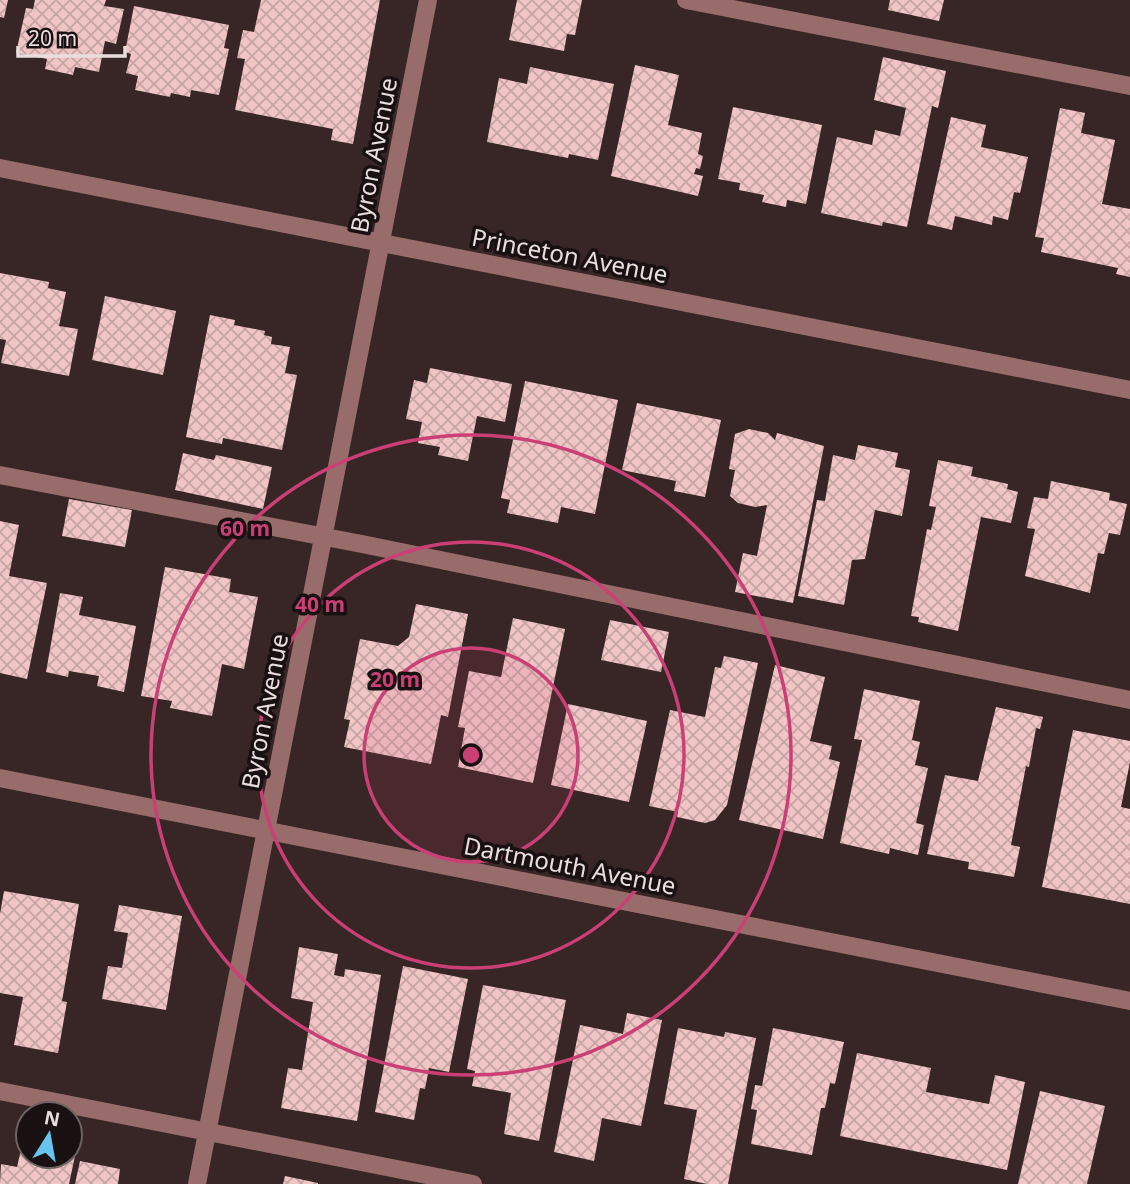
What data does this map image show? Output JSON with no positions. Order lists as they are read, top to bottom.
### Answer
{
  "streets": {
    "street": ["Byron Avenue", "Princeton Avenue", "Dartmouth Avenue"]
  },
  "crossings": [
    ["Byron Avenue", "Princeton Avenue"],
    ["Byron Avenue", "Dartmouth Avenue"]
  ],
  "scale_bar": "20 m",
  "north": "top",
  "rings": ["60 m", "40 m", "20 m"]
}
